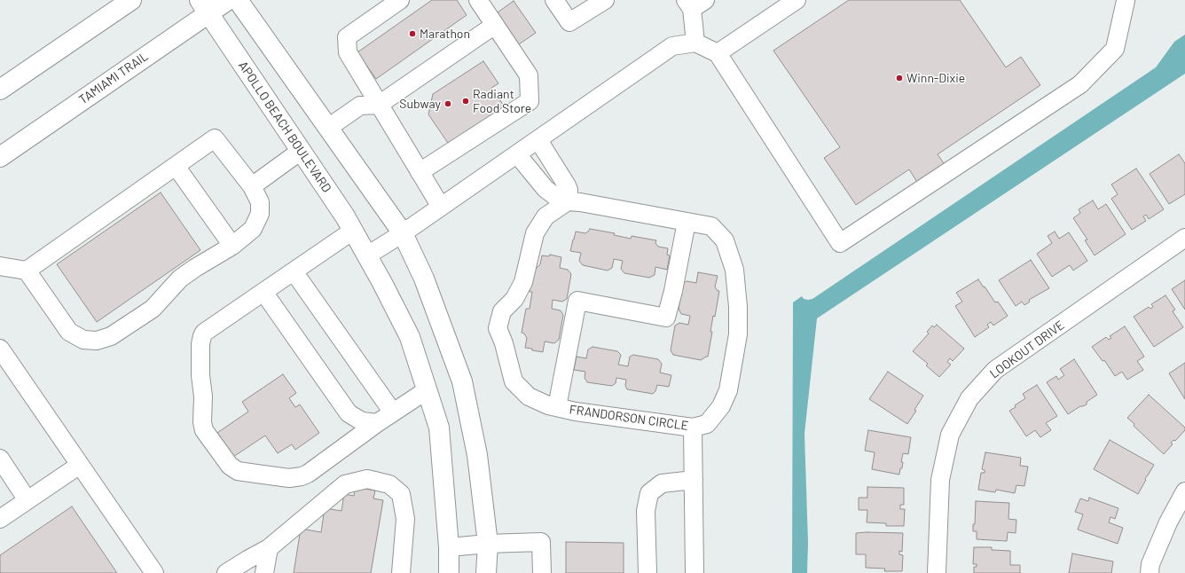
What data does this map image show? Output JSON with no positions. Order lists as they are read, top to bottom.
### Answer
{
  "streets": {
    "main road": ["TAMIAMI TRAIL", "APOLLO BEACH BOULEVARD"],
    "street": ["LOOKOUT DRIVE", "FRANDORSON CIRCLE"]
  },
  "crossings": [
    ["TAMIAMI TRAIL", "APOLLO BEACH BOULEVARD"]
  ],
  "places": [
    "Marathon",
    "Winn-Dixie",
    "Radiant Food Store",
    "Subway"
  ]
}
